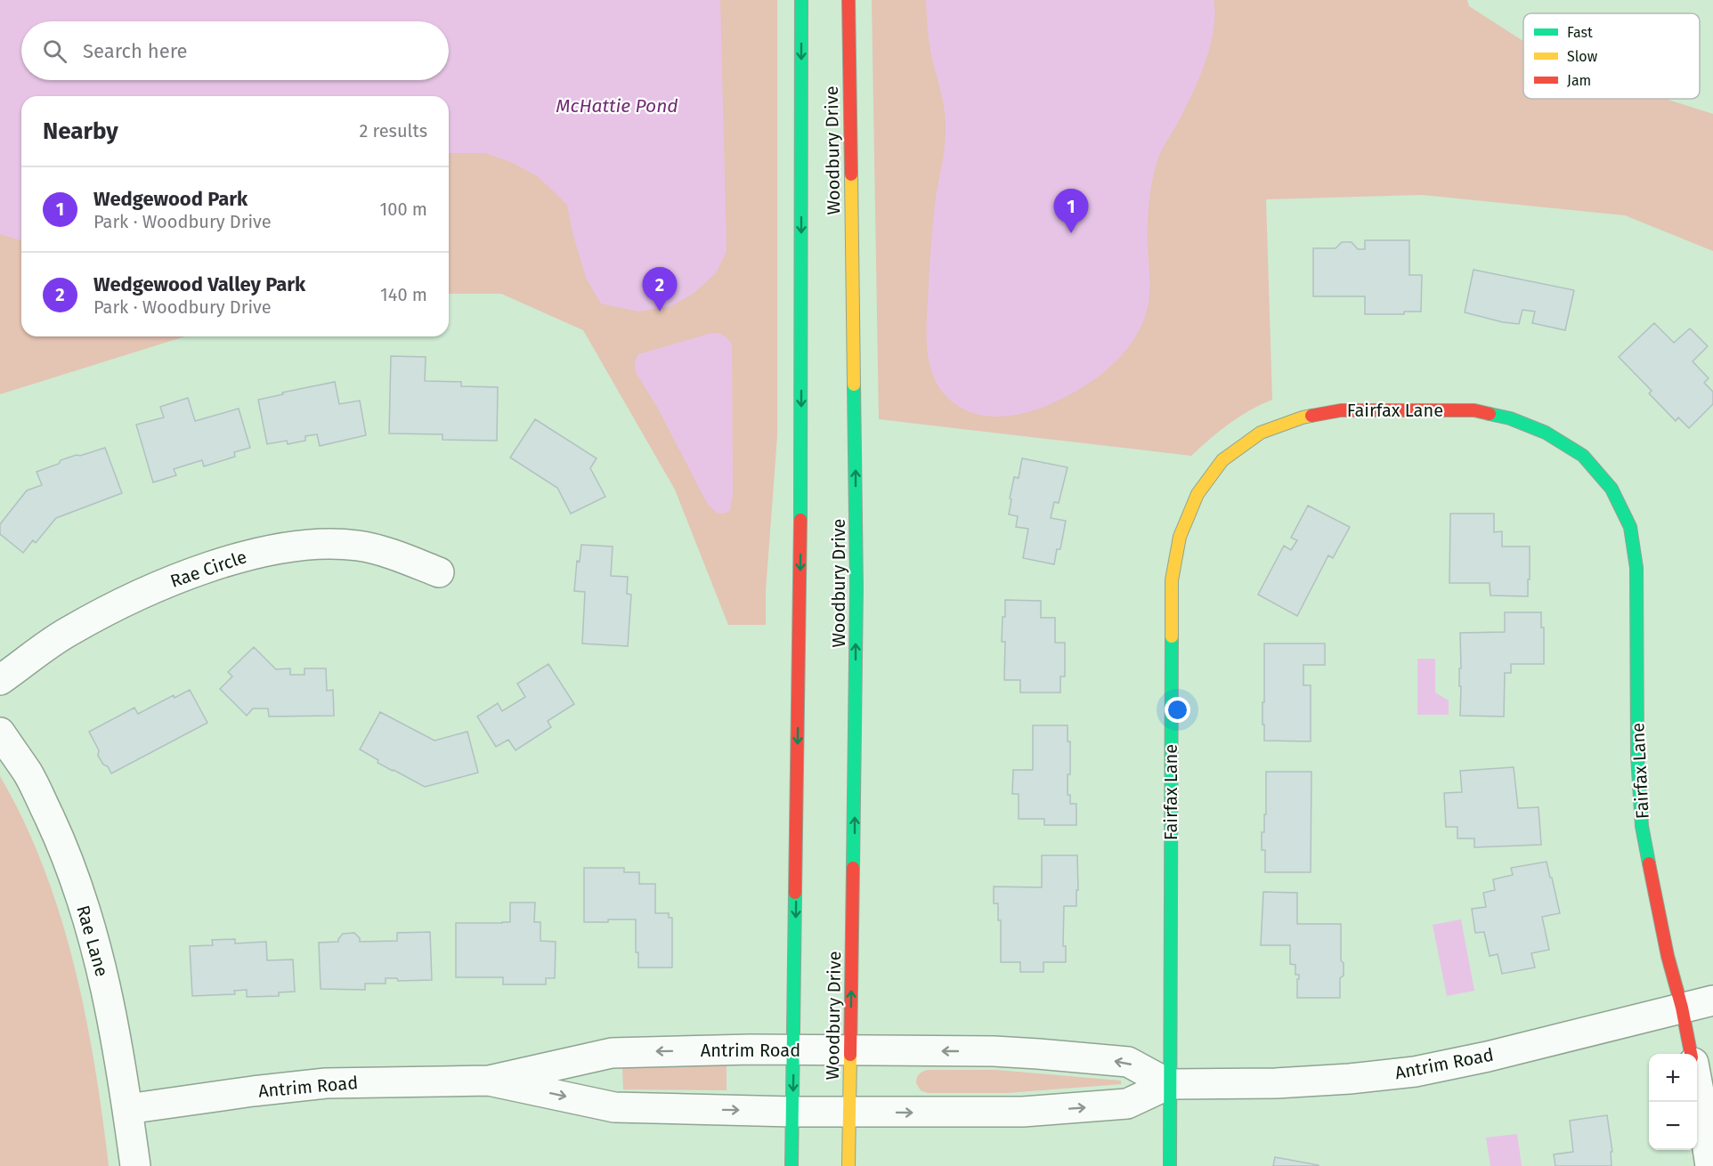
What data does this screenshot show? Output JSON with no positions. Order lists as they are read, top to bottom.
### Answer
{
  "streets": {
    "main road": ["Woodbury Drive", "Fairfax Lane"],
    "street": ["Rae Circle", "Rae Lane", "Antrim Road"]
  },
  "crossings": [
    ["Woodbury Drive", "Antrim Road"],
    ["Fairfax Lane", "Antrim Road"],
    ["Rae Lane", "Antrim Road"]
  ],
  "water": ["McHattie Pond"],
  "legend": ["Fast", "Slow", "Jam"],
  "page": {
    "search": "Search here",
    "heading": ["Nearby", "2 results"],
    "list": [
      {
        "mark": "1",
        "name": "Wedgewood Park",
        "note": "Park · Woodbury Drive",
        "value": "100 m"
      },
      {
        "mark": "2",
        "name": "Wedgewood Valley Park",
        "note": "Park · Woodbury Drive",
        "value": "140 m"
      }
    ],
    "pins": ["1", "2"],
    "map_buttons": ["+", "−"]
  }
}
